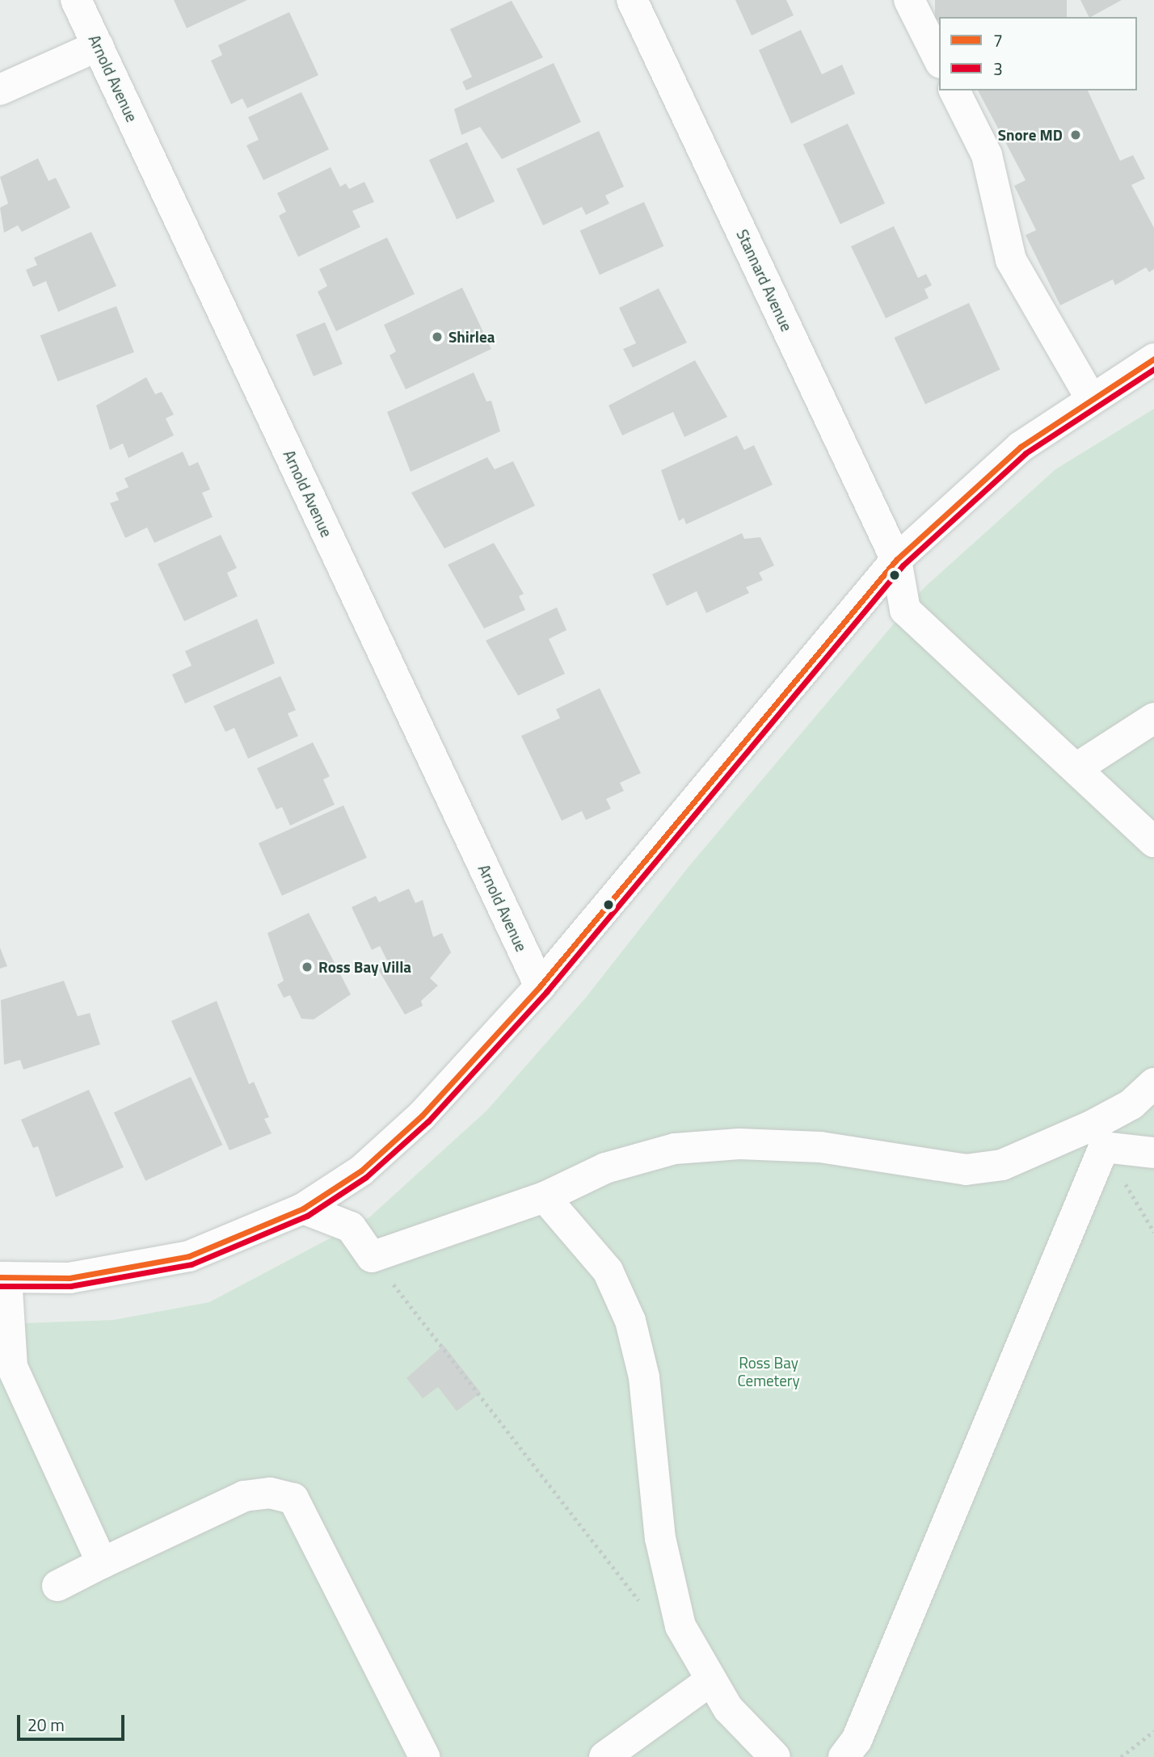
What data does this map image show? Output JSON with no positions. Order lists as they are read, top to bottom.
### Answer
{
  "streets": {
    "street": ["Arnold Avenue", "Stannard Avenue"]
  },
  "parks": ["Ross Bay Cemetery"],
  "places": ["Snore MD", "Shirlea", "Ross Bay Villa"],
  "lines": ["transit line 7", "transit line 3"],
  "legend": ["7", "3"],
  "scale_bar": "20 m"
}
